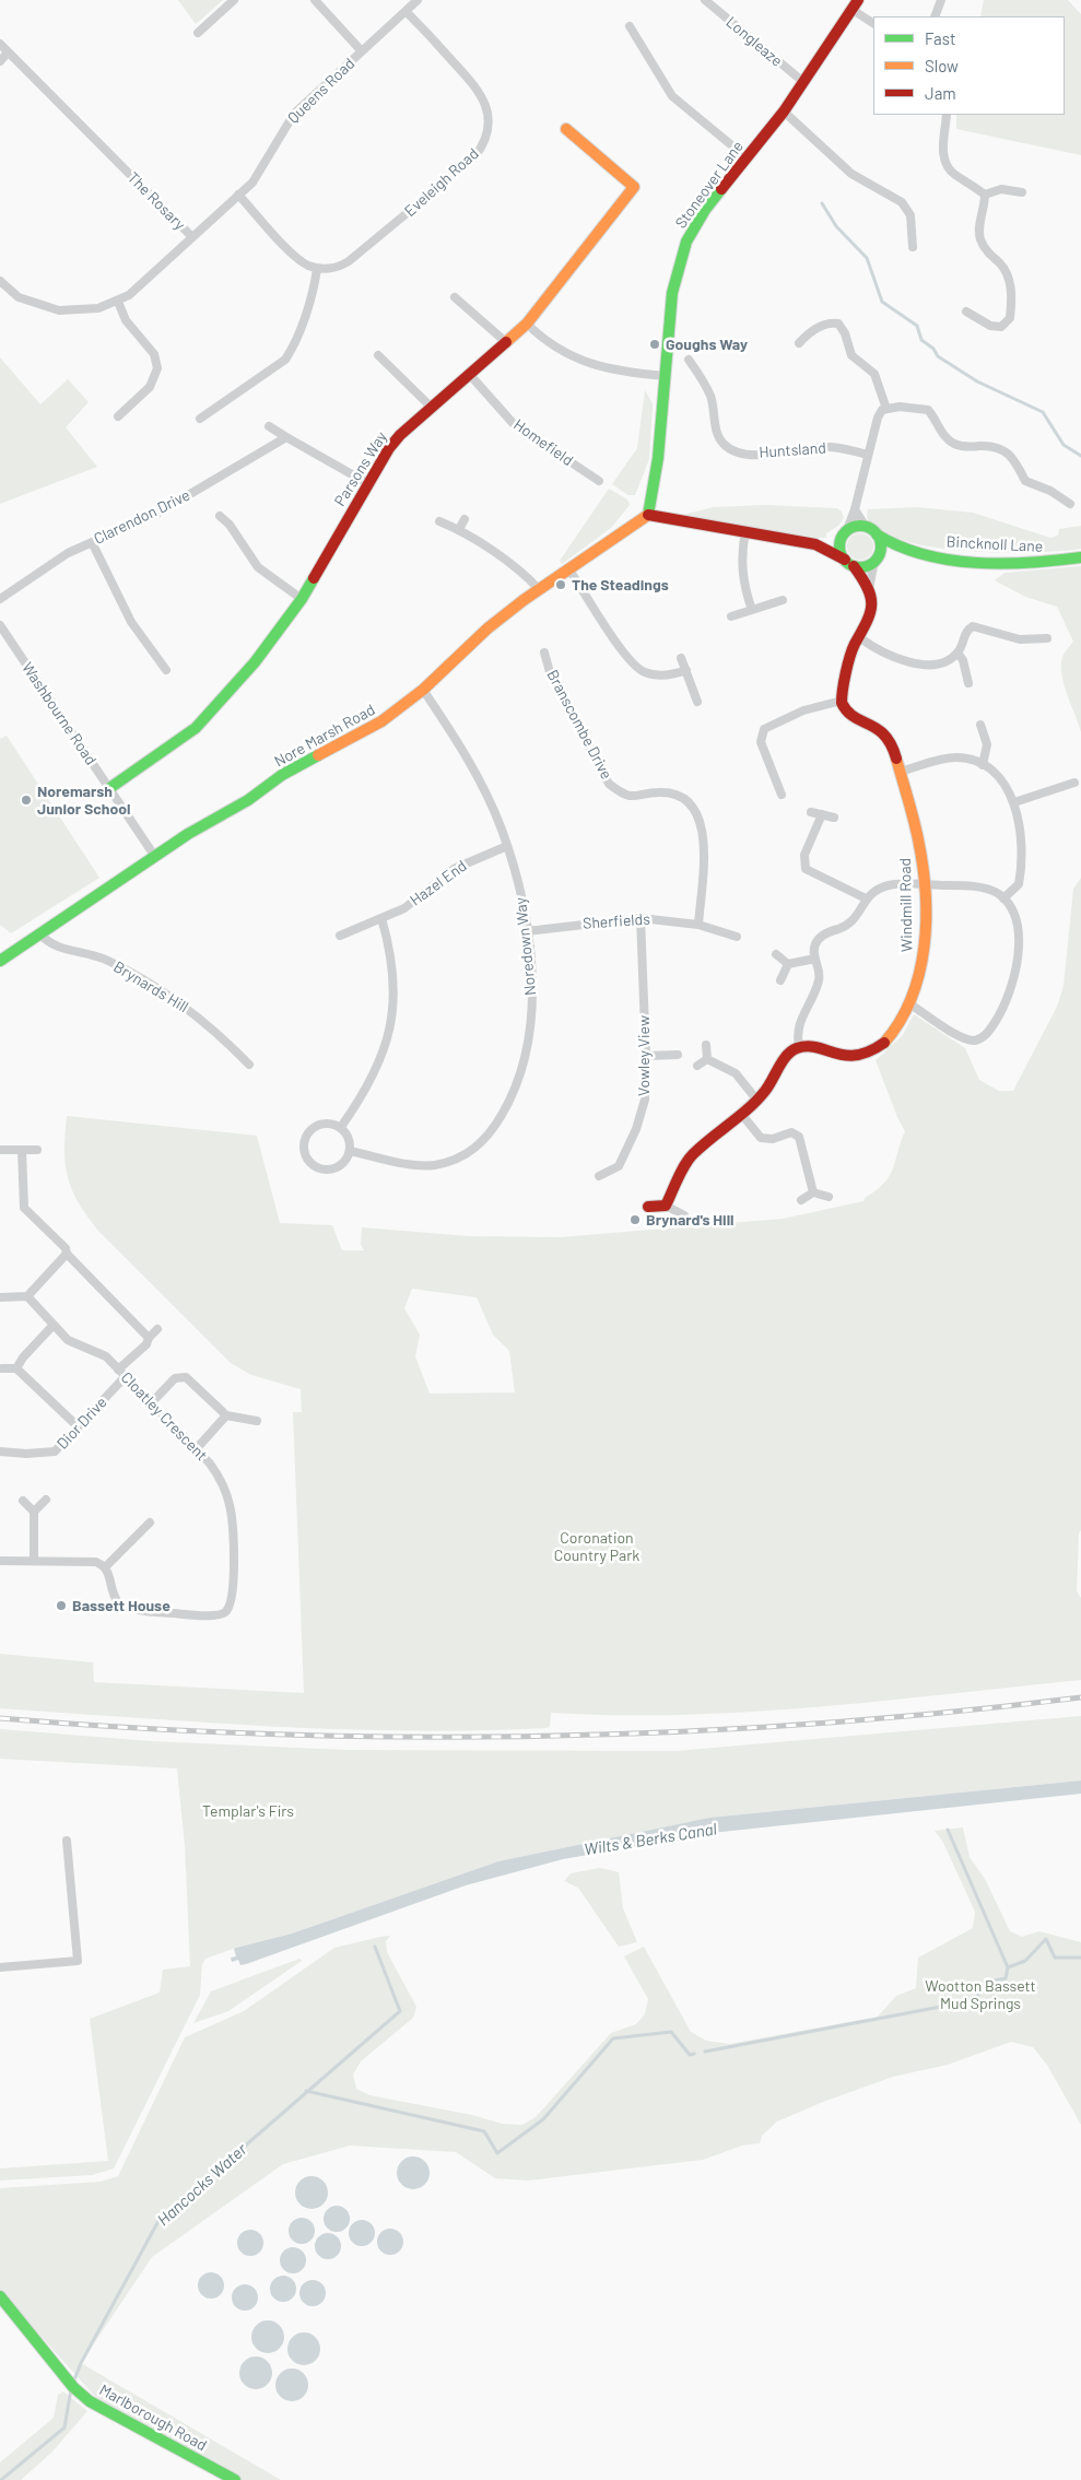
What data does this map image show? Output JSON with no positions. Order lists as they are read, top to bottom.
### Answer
{
  "streets": {
    "street": [
      "Longleaze",
      "Queens Road",
      "Eveleigh Road",
      "Stoneover Lane",
      "The Rosary",
      "Homefield",
      "Huntsland",
      "Parsons Way",
      "Clarendon Drive",
      "Bincknoll Lane",
      "Washbourne Road",
      "Branscombe Drive",
      "Nore Marsh Road",
      "Hazel End",
      "Windmill Road",
      "Sherfields",
      "Noredown Way",
      "Brynards Hill",
      "Vowley View",
      "Cloatley Crescent",
      "Dior Drive",
      "Marlborough Road"
    ]
  },
  "crossings": [
    ["Longleaze", "Stoneover Lane"],
    ["Queens Road", "Eveleigh Road"],
    ["Queens Road", "The Rosary"],
    ["Stoneover Lane", "Nore Marsh Road"],
    ["Homefield", "Parsons Way"],
    ["Parsons Way", "Washbourne Road"],
    ["Washbourne Road", "Nore Marsh Road"],
    ["Branscombe Drive", "Sherfields"],
    ["Nore Marsh Road", "Noredown Way"],
    ["Nore Marsh Road", "Brynards Hill"],
    ["Hazel End", "Noredown Way"],
    ["Sherfields", "Noredown Way"],
    ["Sherfields", "Vowley View"],
    ["Cloatley Crescent", "Dior Drive"]
  ],
  "water": ["Wilts & Berks Canal", "Hancocks Water"],
  "parks": ["Coronation Country Park", "Templar's Firs", "Wootton Bassett Mud Springs"],
  "places": [
    "Goughs Way",
    "The Steadings",
    "Noremarsh Junior School",
    "Brynard's Hill",
    "Bassett House"
  ],
  "legend": ["Fast", "Slow", "Jam"]
}
